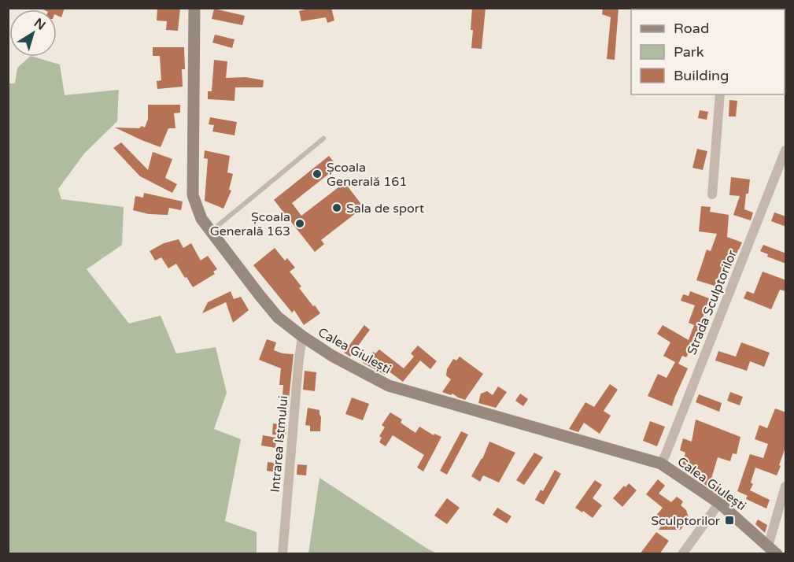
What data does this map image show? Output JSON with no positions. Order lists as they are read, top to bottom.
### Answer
{
  "streets": {
    "main road": ["Calea Giulești"],
    "street": ["Strada Sculptorilor", "Intrarea Istmului"]
  },
  "crossings": [
    ["Strada Sculptorilor", "Calea Giulești"],
    ["Calea Giulești", "Intrarea Istmului"]
  ],
  "places": {
    "other": ["Școala Generală 161", "Sala de sport", "Școala Generală 163"],
    "transit": ["Sculptorilor"]
  },
  "legend": ["Road", "Park", "Building"],
  "north": "top right"
}
